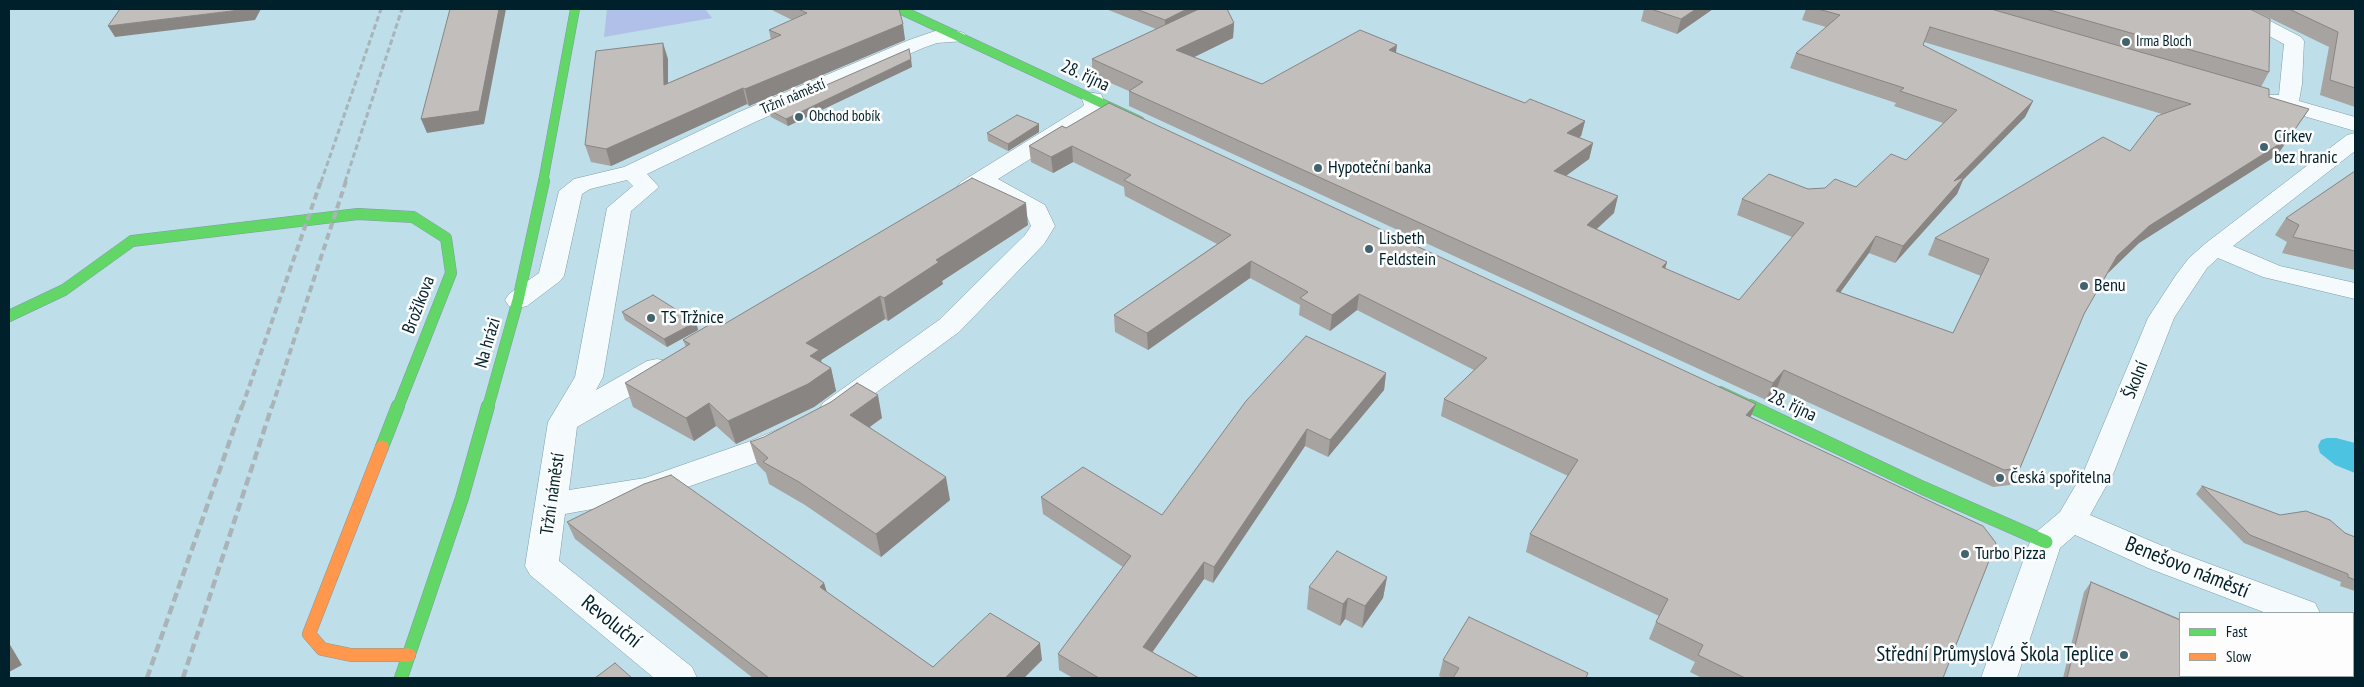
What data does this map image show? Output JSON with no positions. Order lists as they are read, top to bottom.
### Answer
{
  "streets": {
    "street": [
      "28. října",
      "Tržní náměstí",
      "Brožíkova",
      "Na hrázi",
      "Školní",
      "Benešovo náměstí",
      "Revoluční"
    ]
  },
  "crossings": [
    ["28. října", "Tržní náměstí"],
    ["28. října", "Školní"],
    ["Tržní náměstí", "Na hrázi"],
    ["Tržní náměstí", "Revoluční"],
    ["Brožíkova", "Na hrázi"],
    ["Školní", "Benešovo náměstí"]
  ],
  "places": [
    "Irma Bloch",
    "Obchod bobík",
    "Církev bez hranic",
    "Hypoteční banka",
    "Lisbeth Feldstein",
    "Benu",
    "TS Tržnice",
    "Česká spořitelna",
    "Turbo Pizza",
    "Střední Průmyslová Škola Teplice"
  ],
  "legend": ["Fast", "Slow"]
}
